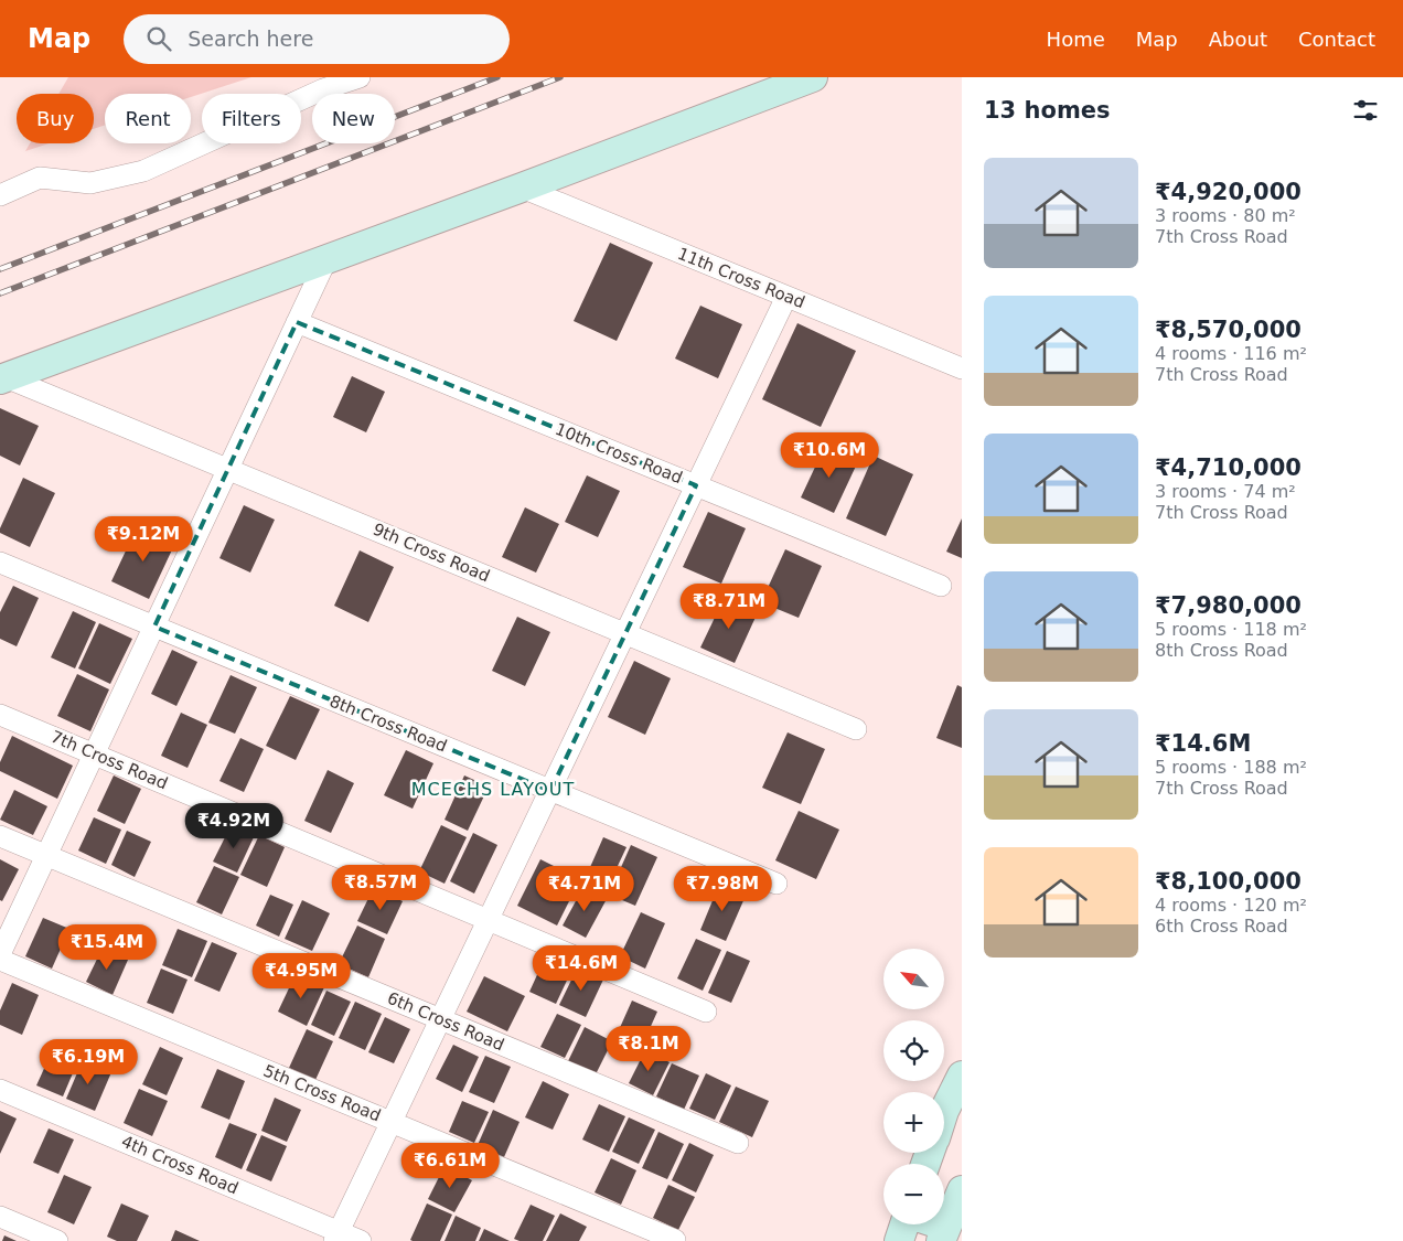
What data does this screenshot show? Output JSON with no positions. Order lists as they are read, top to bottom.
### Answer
{
  "streets": {
    "street": [
      "11th Cross Road",
      "10th Cross Road",
      "9th Cross Road",
      "8th Cross Road",
      "7th Cross Road",
      "6th Cross Road",
      "5th Cross Road",
      "4th Cross Road"
    ]
  },
  "districts": ["MCECHS LAYOUT"],
  "north": "top left",
  "page": {
    "header": "Map",
    "search": "Search here",
    "nav": [
      "Home",
      "Map",
      "About",
      "Contact"
    ],
    "heading": "13 homes",
    "chip": [
      "Buy",
      "Rent",
      "Filters",
      "New"
    ],
    "list": [
      {
        "name": "₹4,920,000",
        "note": "3 rooms · 80 m² · 7th Cross Road"
      },
      {
        "name": "₹8,570,000",
        "note": "4 rooms · 116 m² · 7th Cross Road"
      },
      {
        "name": "₹4,710,000",
        "note": "3 rooms · 74 m² · 7th Cross Road"
      },
      {
        "name": "₹7,980,000",
        "note": "5 rooms · 118 m² · 8th Cross Road"
      },
      {
        "name": "₹14.6M",
        "note": "5 rooms · 188 m² · 7th Cross Road"
      },
      {
        "name": "₹8,100,000",
        "note": "4 rooms · 120 m² · 6th Cross Road"
      }
    ],
    "price": [
      "₹10.6M",
      "₹9.12M",
      "₹8.71M",
      "₹4.92M",
      "₹8.57M",
      "₹4.71M",
      "₹7.98M",
      "₹15.4M",
      "₹14.6M",
      "₹4.95M",
      "₹8.1M",
      "₹6.19M",
      "₹6.61M"
    ],
    "map_buttons": ["+", "−"]
  }
}
